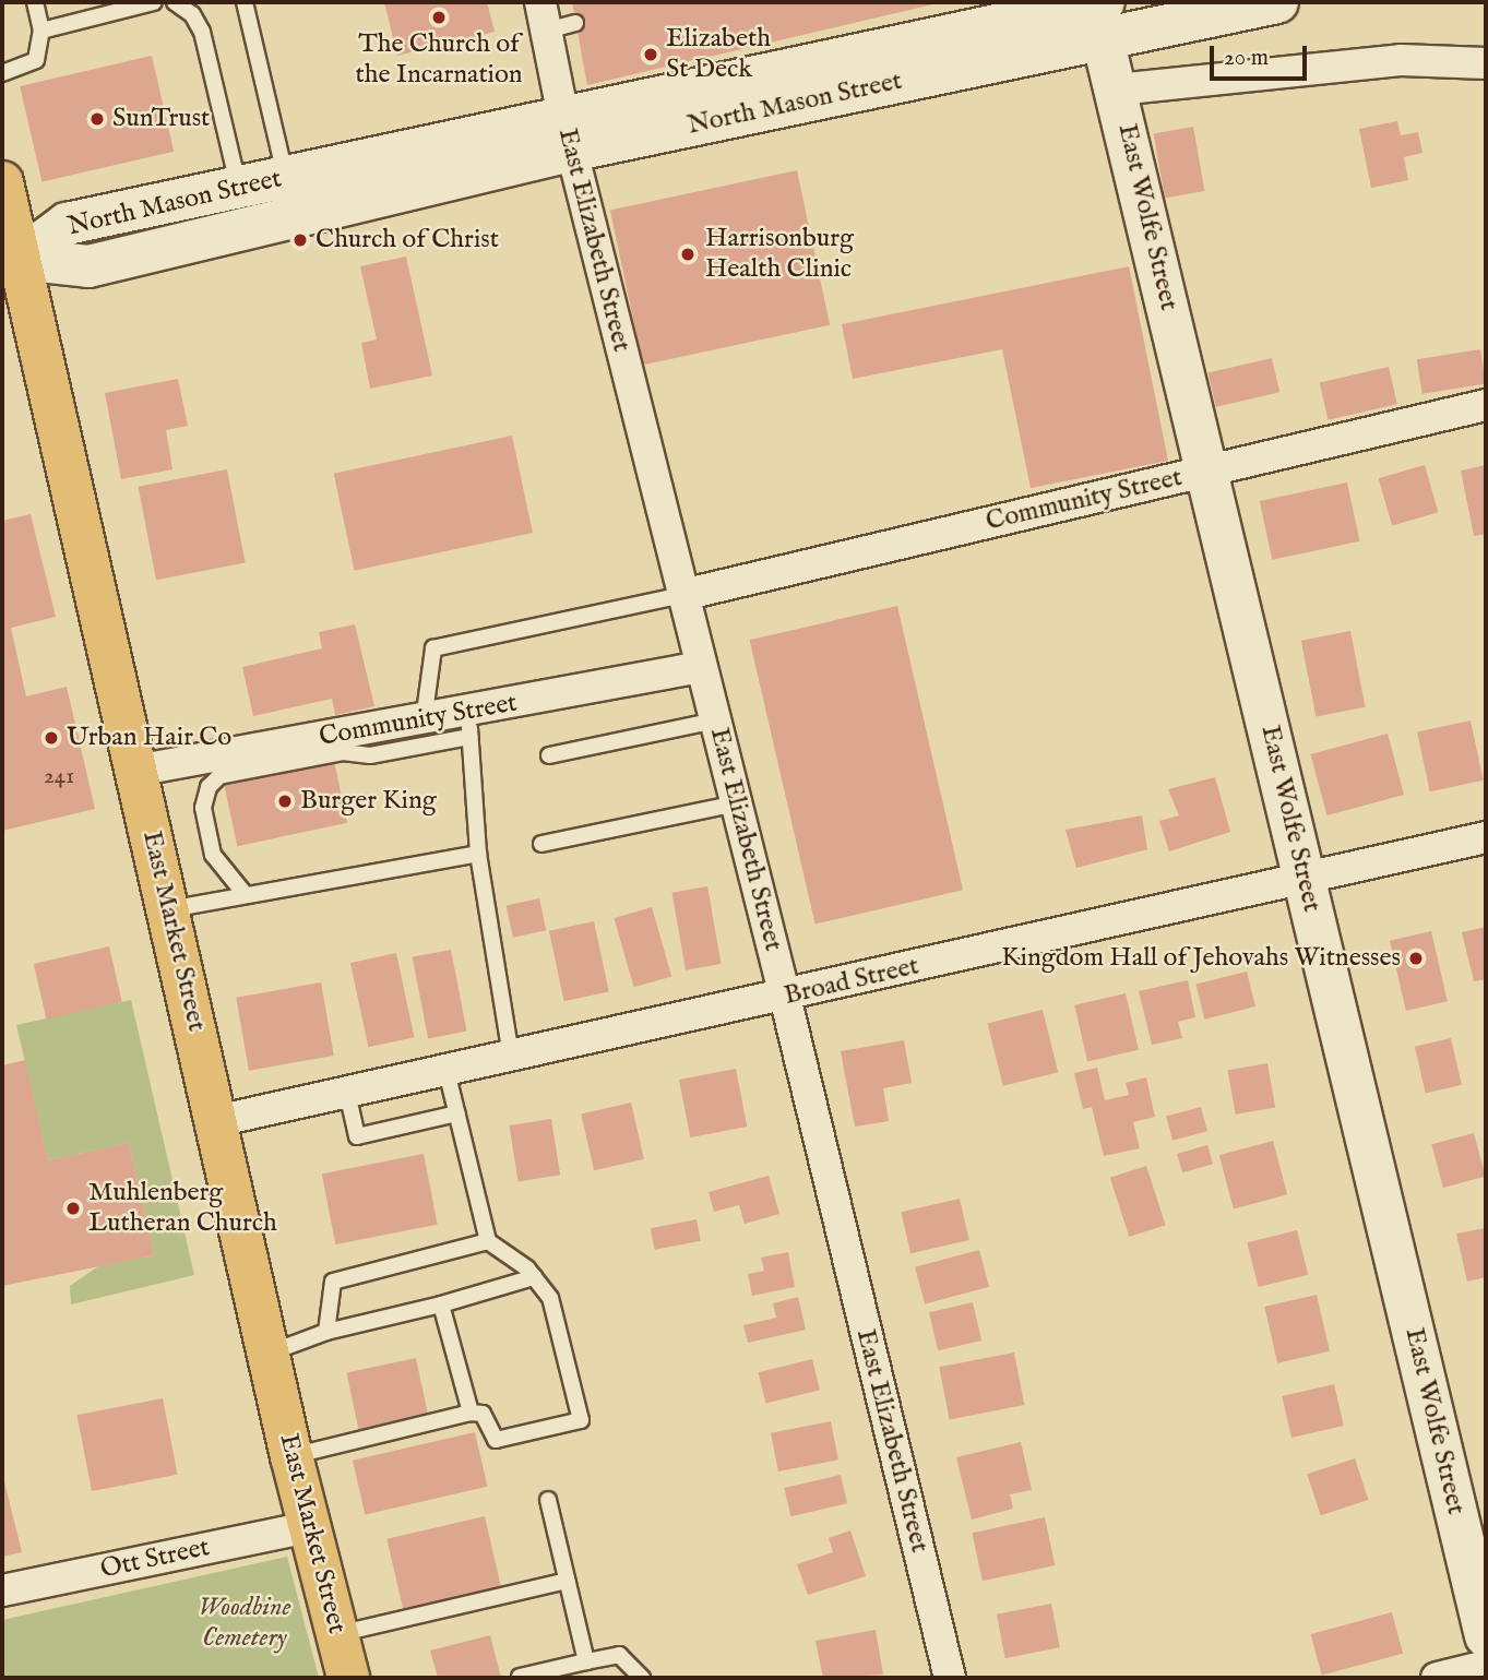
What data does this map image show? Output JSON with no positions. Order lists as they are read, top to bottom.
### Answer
{
  "streets": {
    "main road": ["North Mason Street", "East Wolfe Street", "East Market Street"],
    "street": [
      "East Elizabeth Street",
      "Community Street",
      "Broad Street",
      "Ott Street"
    ]
  },
  "crossings": [
    ["North Mason Street", "East Wolfe Street"],
    ["North Mason Street", "East Elizabeth Street"],
    ["North Mason Street", "East Market Street"],
    ["East Wolfe Street", "Community Street"],
    ["East Wolfe Street", "Broad Street"],
    ["East Elizabeth Street", "Community Street"],
    ["East Elizabeth Street", "Broad Street"],
    ["Community Street", "East Market Street"],
    ["East Market Street", "Broad Street"],
    ["East Market Street", "Ott Street"]
  ],
  "parks": ["Woodbine Cemetery"],
  "places": [
    "The Church of the Incarnation",
    "Elizabeth St Deck",
    "SunTrust",
    "Church of Christ",
    "Harrisonburg Health Clinic",
    "Urban Hair Co",
    "Burger King",
    "Kingdom Hall of Jehovahs Witnesses",
    "Muhlenberg Lutheran Church"
  ],
  "house_numbers": ["241"],
  "scale_bar": "20 m"
}
